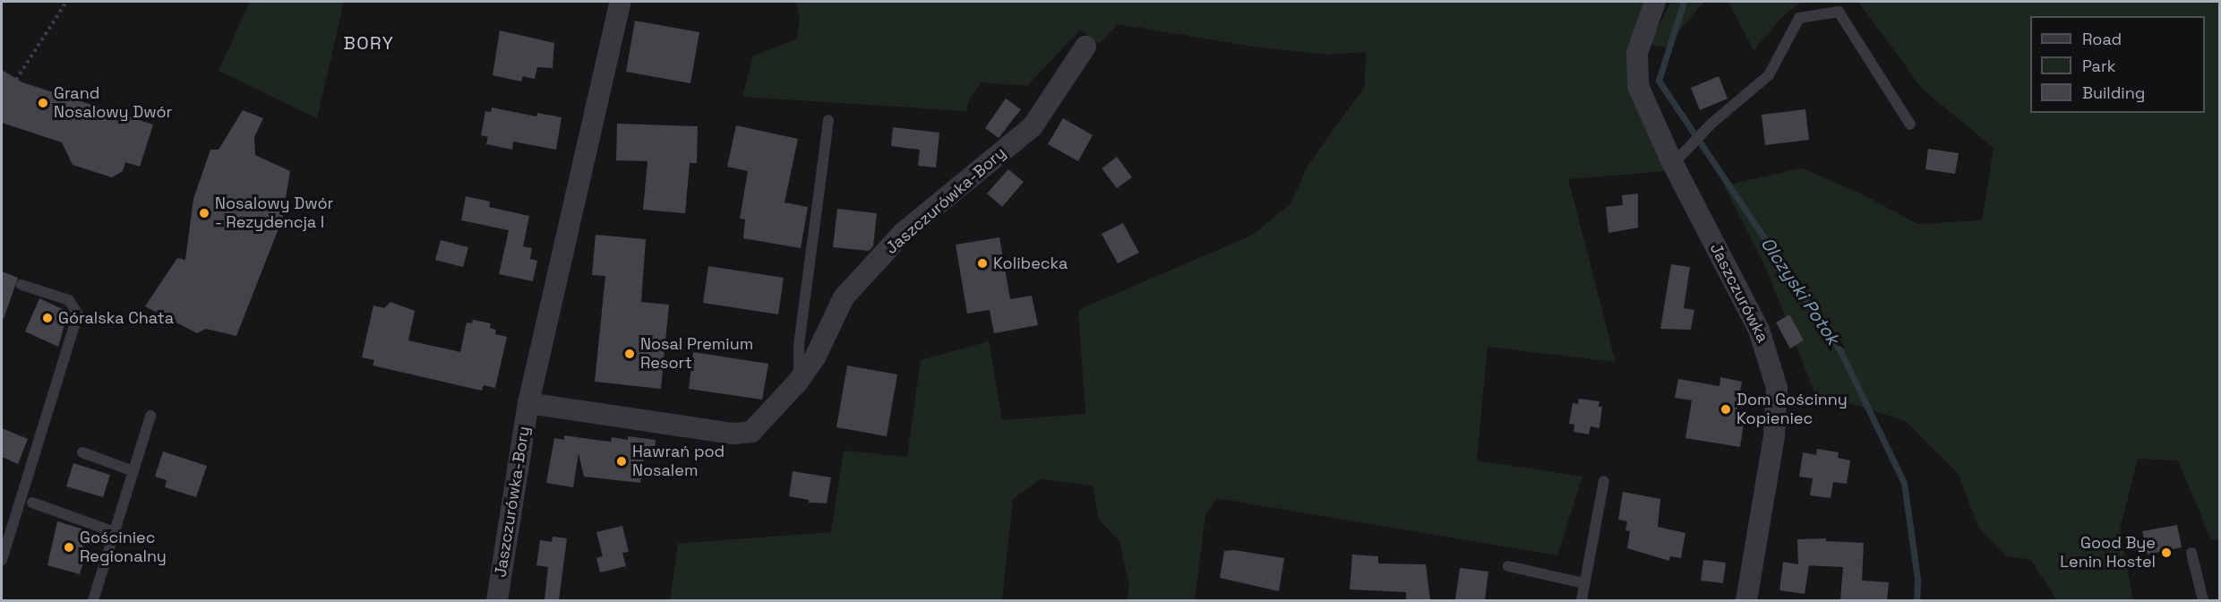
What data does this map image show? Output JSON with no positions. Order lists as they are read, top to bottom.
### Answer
{
  "streets": {
    "street": ["Jaszczurówka-Bory", "Jaszczurówka"]
  },
  "districts": ["BORY"],
  "water": ["Olczyski Potok"],
  "places": [
    "Grand Nosalowy Dwór",
    "Nosalowy Dwór - Rezydencja I",
    "Kolibecka",
    "Góralska Chata",
    "Nosal Premium Resort",
    "Dom Gościnny Kopieniec",
    "Hawrań pod Nosalem",
    "Gościniec Regionalny",
    "Good Bye Lenin Hostel"
  ],
  "legend": ["Road", "Park", "Building"]
}
